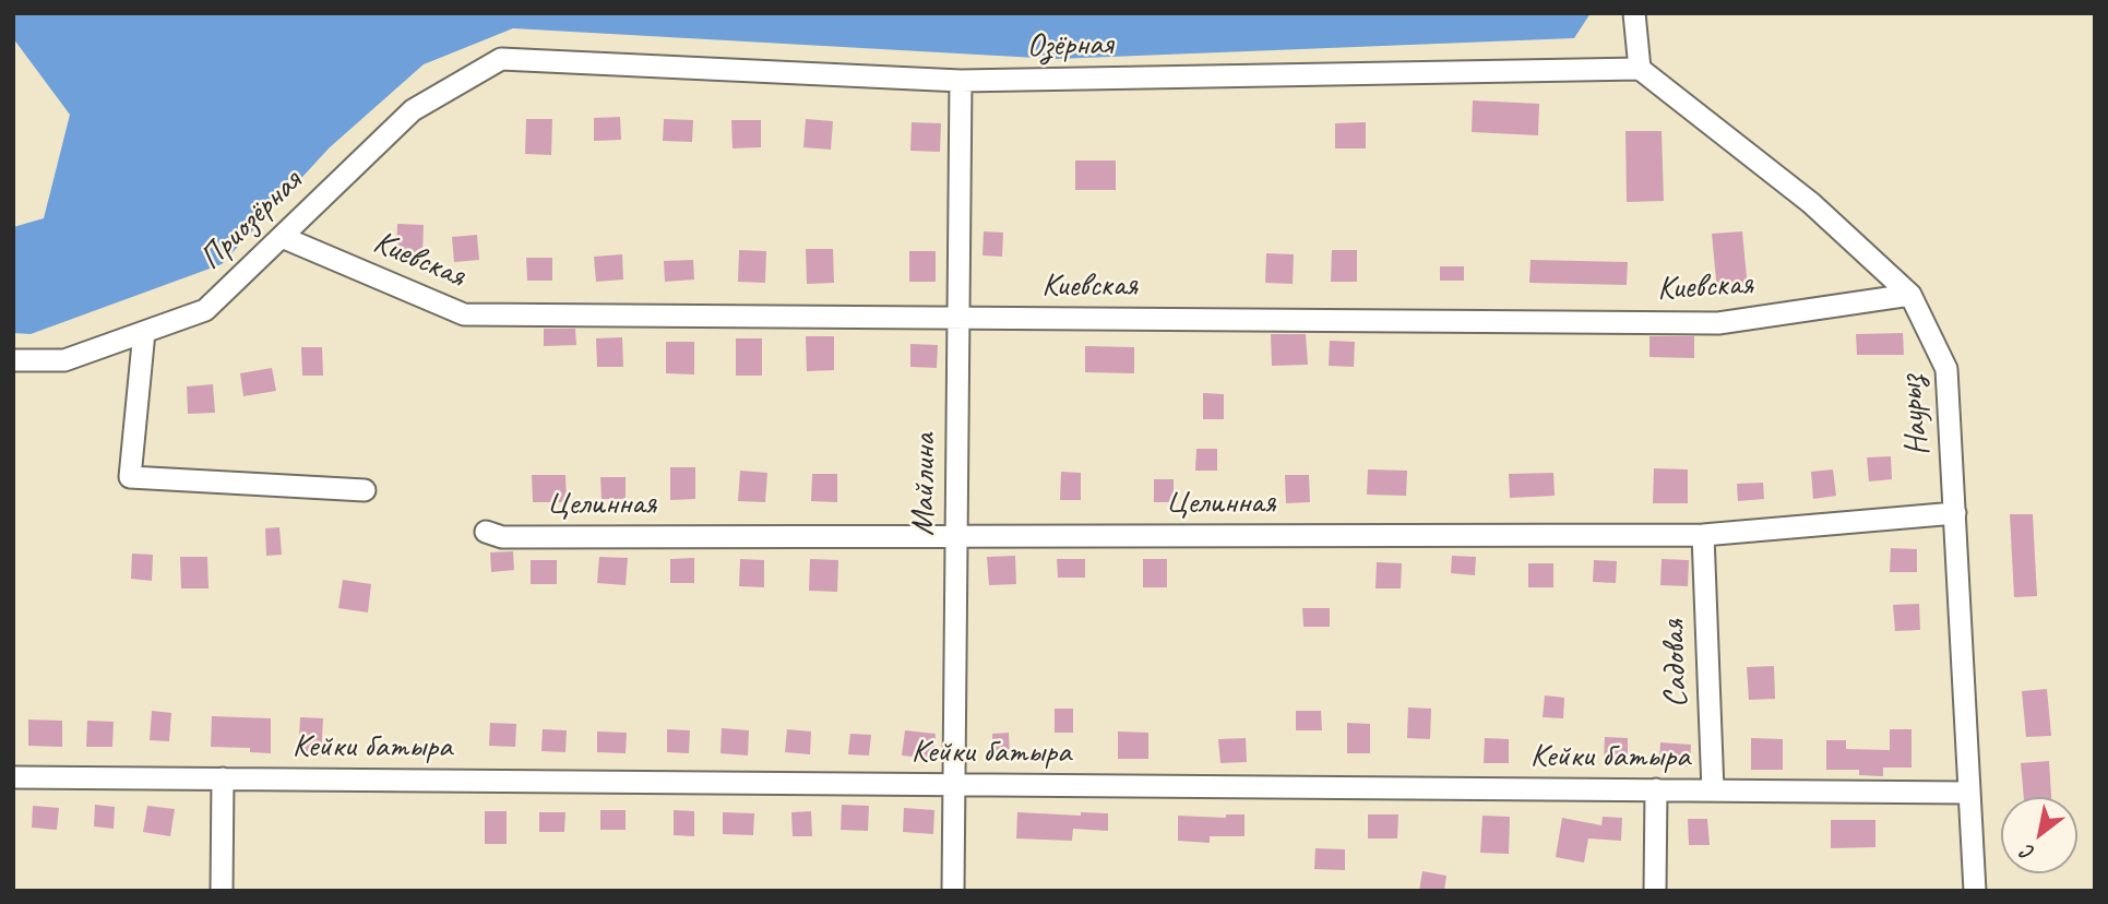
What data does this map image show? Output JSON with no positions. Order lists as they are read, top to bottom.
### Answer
{
  "streets": {
    "street": [
      "Озёрная",
      "Приозёрная",
      "Киевская",
      "Наурыз",
      "Майлина",
      "Целинная",
      "Садовая",
      "Кейки батыра"
    ]
  },
  "crossings": [
    ["Озёрная", "Приозёрная"],
    ["Озёрная", "Наурыз"],
    ["Озёрная", "Майлина"],
    ["Приозёрная", "Киевская"],
    ["Киевская", "Наурыз"],
    ["Киевская", "Майлина"],
    ["Наурыз", "Целинная"],
    ["Наурыз", "Кейки батыра"],
    ["Майлина", "Целинная"],
    ["Майлина", "Кейки батыра"],
    ["Целинная", "Садовая"],
    ["Садовая", "Кейки батыра"]
  ],
  "north": "bottom left"
}
